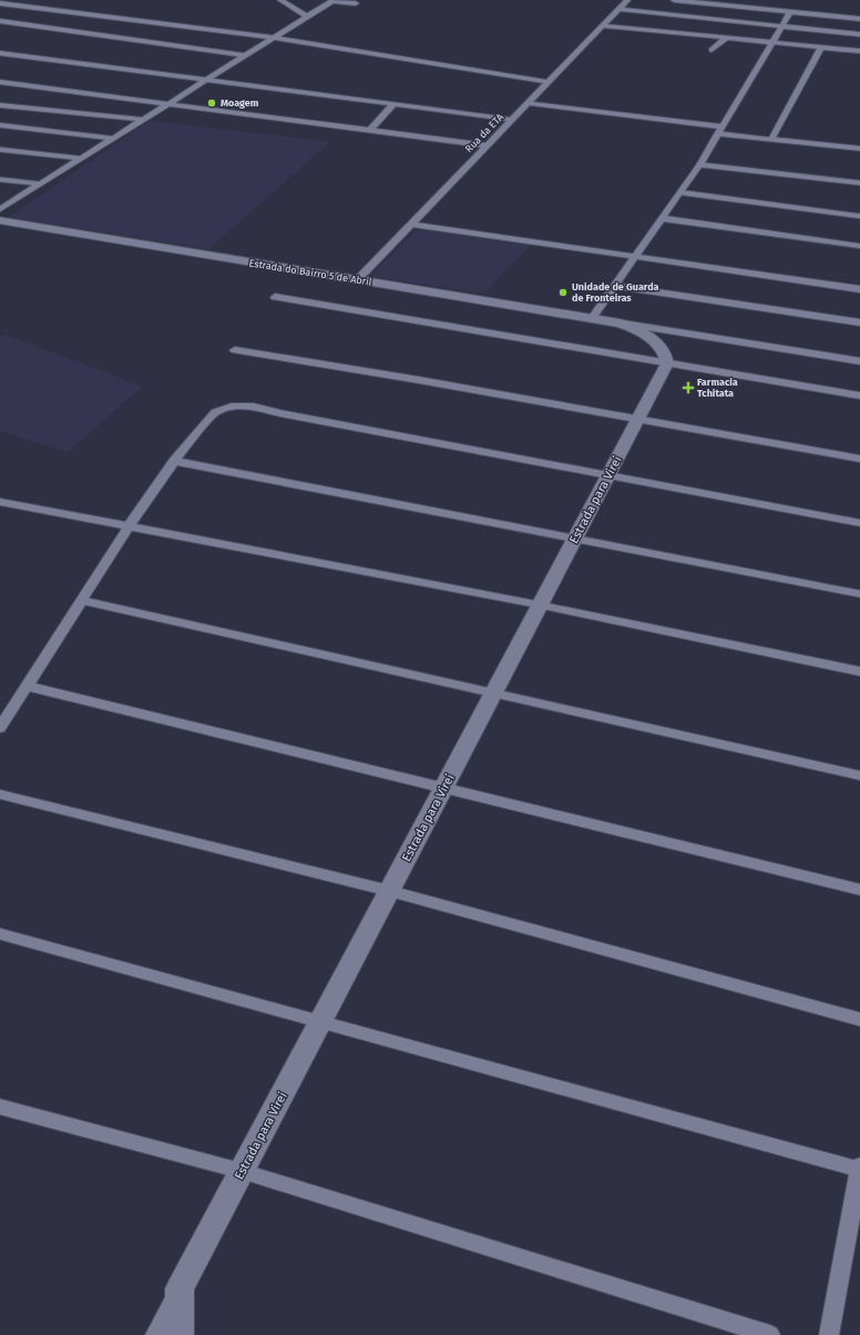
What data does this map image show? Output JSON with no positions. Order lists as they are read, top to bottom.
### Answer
{
  "streets": {
    "street": ["Rua da ETA", "Estrada do Bairro 5 de Abril", "Estrada para Virei"]
  },
  "crossings": [
    ["Rua da ETA", "Estrada do Bairro 5 de Abril"]
  ],
  "places": {
    "other": ["Moagem", "Unidade de Guarda de Fronteiras"],
    "health": ["Farmacia Tchitata"]
  }
}
